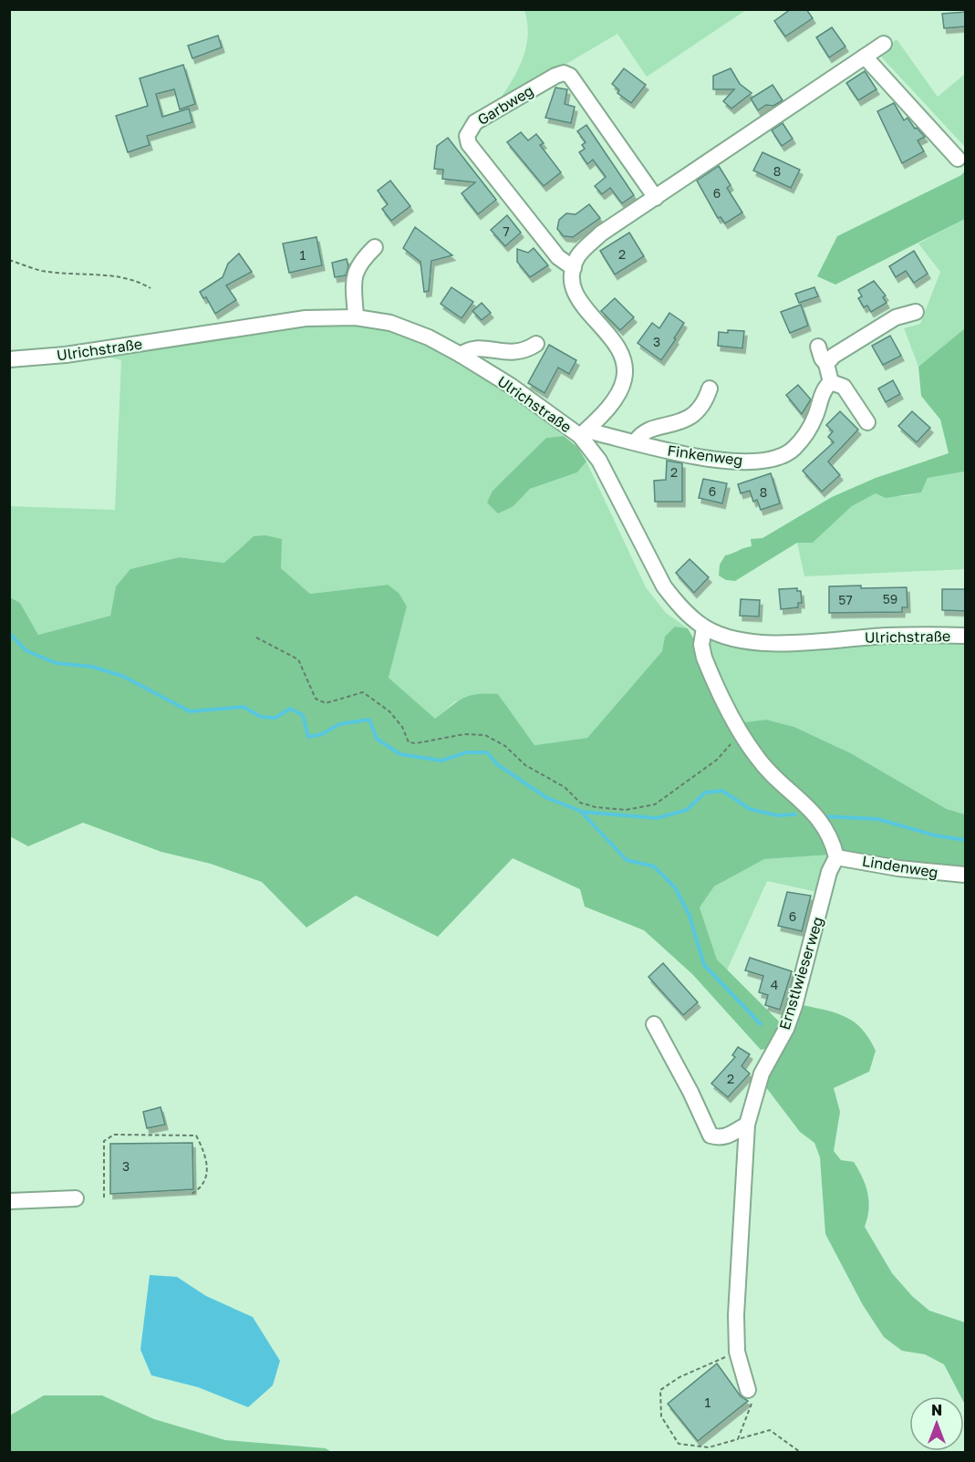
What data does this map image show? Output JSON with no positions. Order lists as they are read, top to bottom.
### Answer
{
  "streets": {
    "street": [
      "Garbweg",
      "Ulrichstraße",
      "Finkenweg",
      "Lindenweg",
      "Ernstlwieserweg"
    ]
  },
  "crossings": [
    ["Ulrichstraße", "Finkenweg"],
    ["Lindenweg", "Ernstlwieserweg"]
  ],
  "house_numbers": [
    "8",
    "6",
    "7",
    "2",
    "1",
    "3",
    "2",
    "6",
    "8",
    "59",
    "57",
    "6",
    "4",
    "2",
    "3",
    "1"
  ],
  "north": "top"
}
